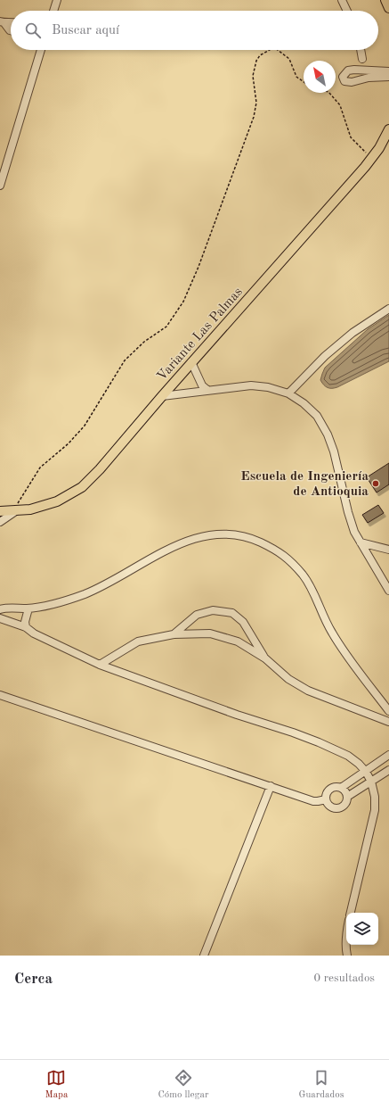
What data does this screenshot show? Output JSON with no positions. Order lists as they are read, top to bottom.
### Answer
{
  "streets": {
    "main road": ["Variante Las Palmas"]
  },
  "places": ["Escuela de Ingeniería de Antioquia"],
  "north": "top left",
  "page": {
    "search": "Buscar aquí",
    "heading": ["Cerca", "0 resultados"],
    "nav": ["Mapa", "Cómo llegar", "Guardados"]
  }
}
